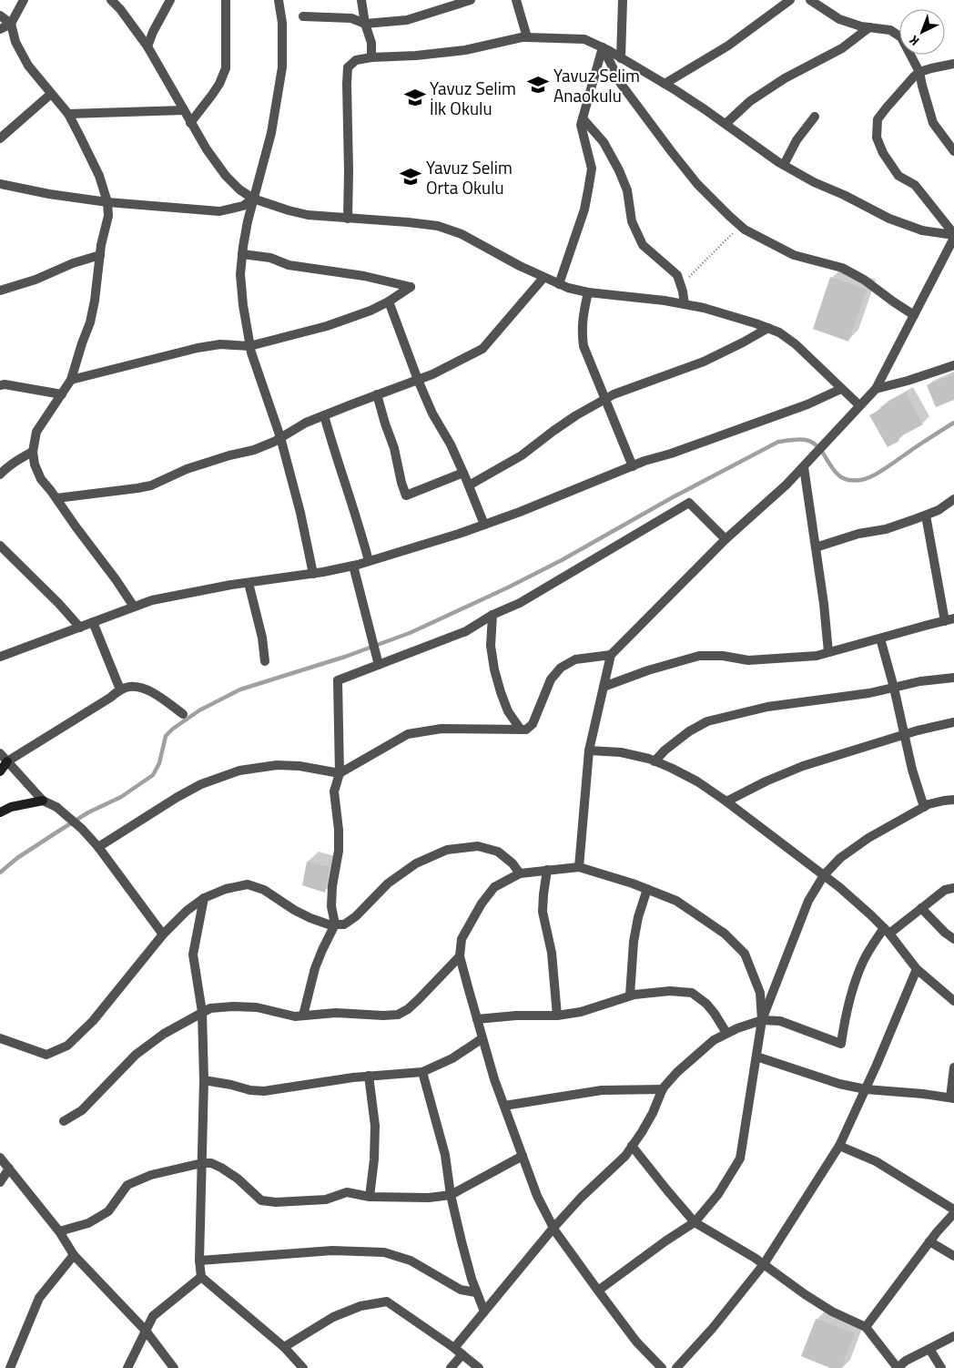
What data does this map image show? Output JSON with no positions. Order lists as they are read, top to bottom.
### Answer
{
  "places": {
    "school or university": ["Yavuz Selim Anaokulu", "Yavuz Selim İlk Okulu", "Yavuz Selim Orta Okulu"]
  },
  "north": "bottom left"
}
